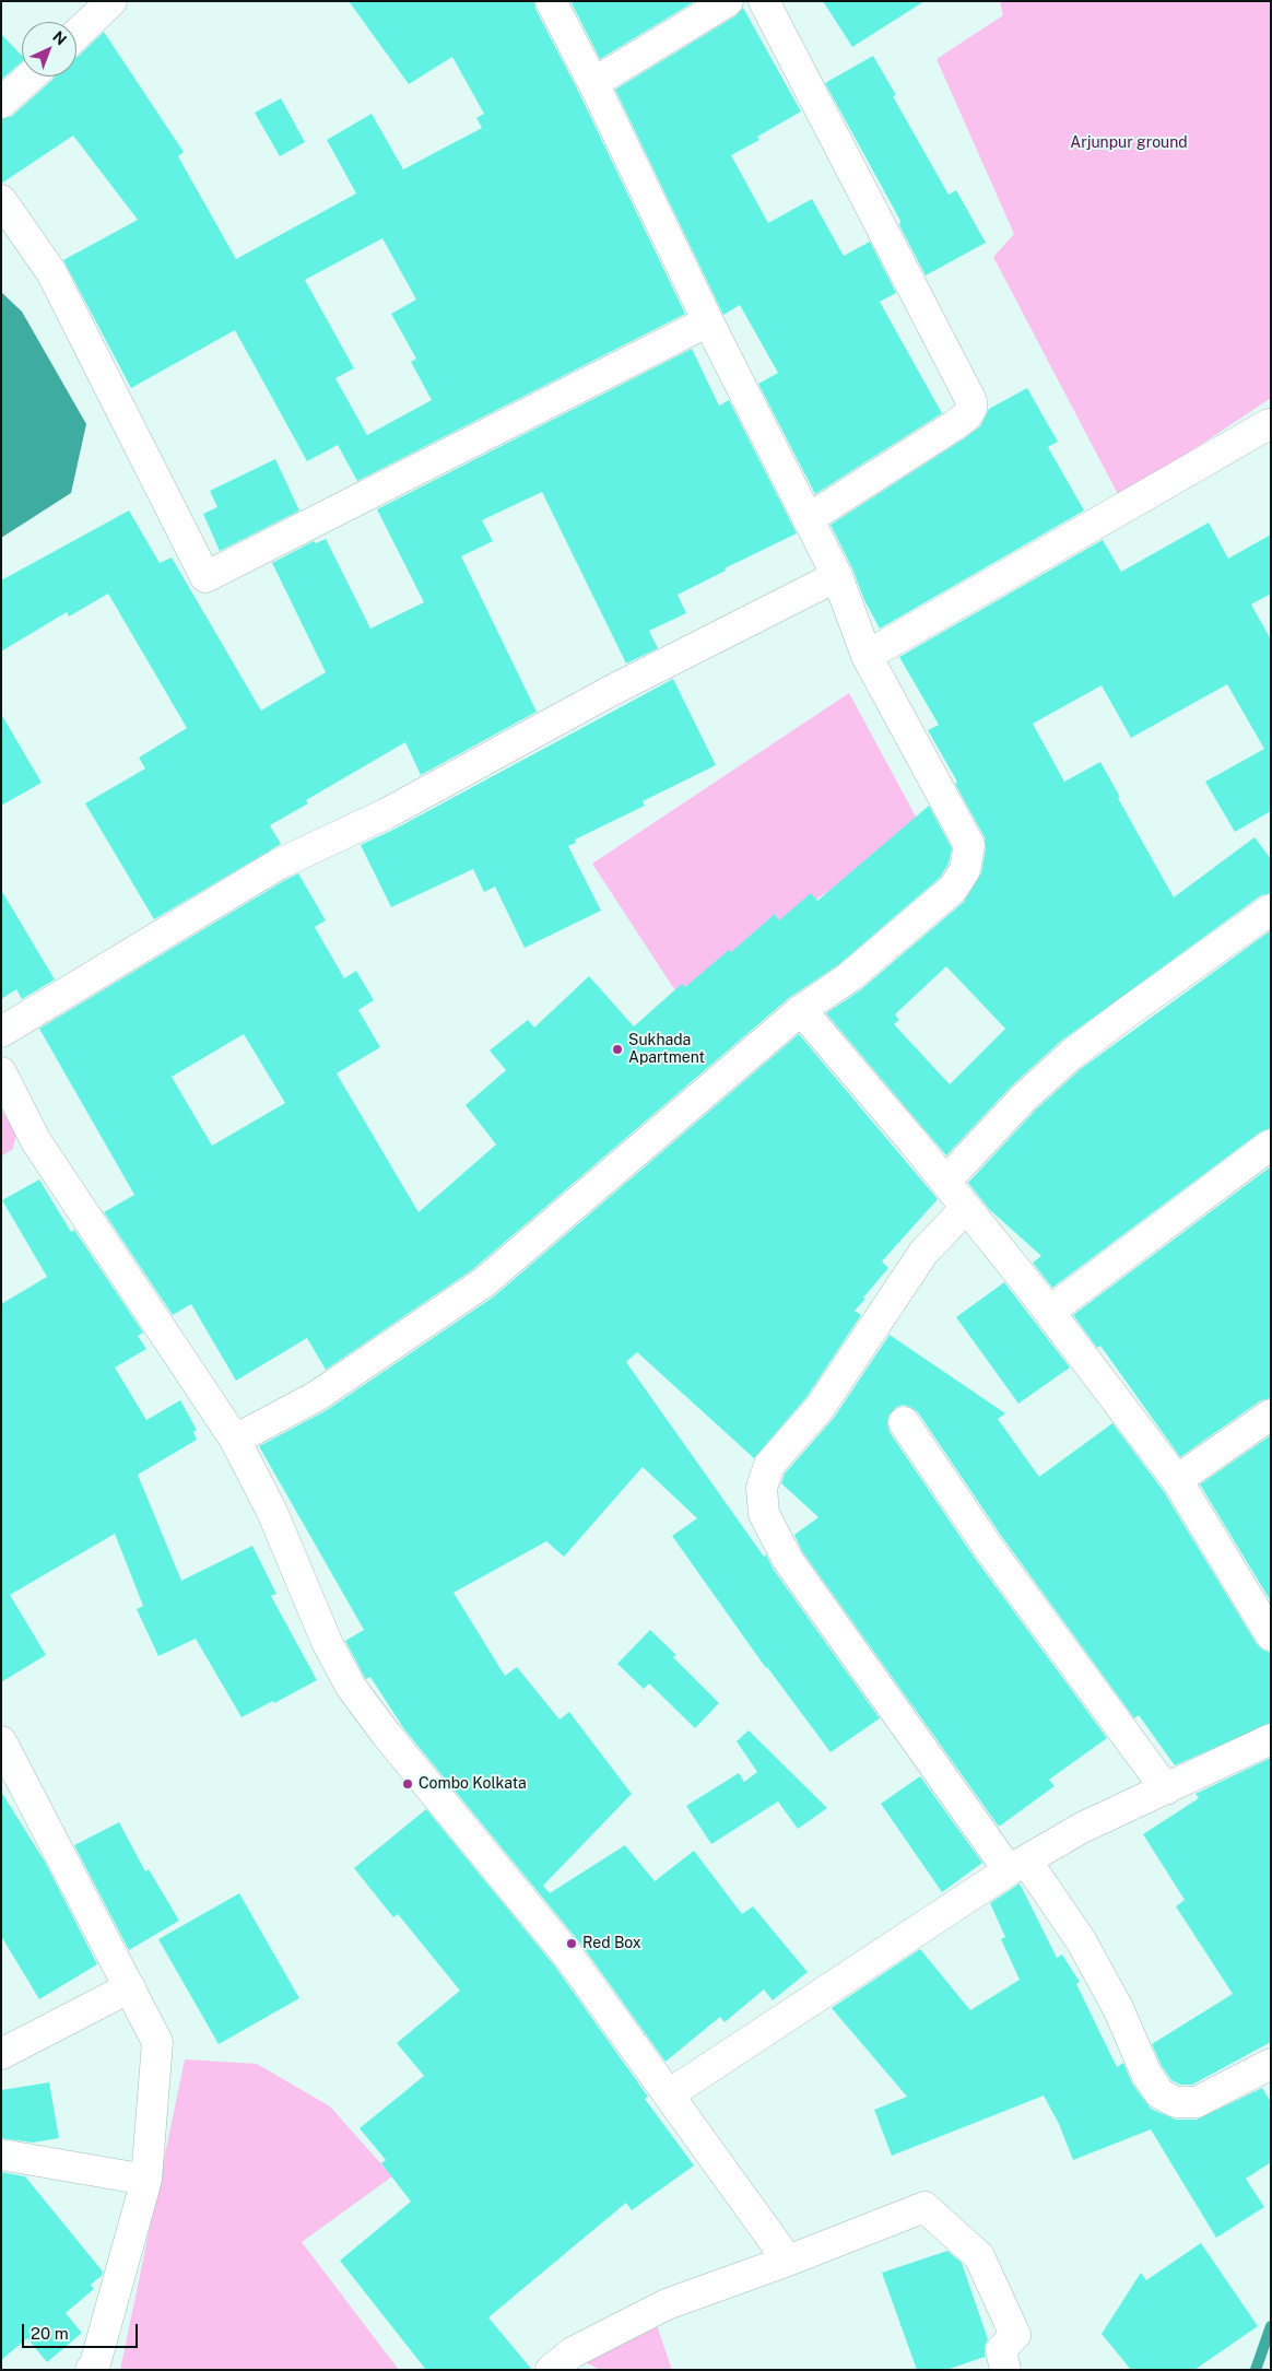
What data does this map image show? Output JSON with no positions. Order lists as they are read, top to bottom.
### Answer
{
  "parks": ["Arjunpur ground"],
  "places": ["Sukhada Apartment", "Combo Kolkata", "Red Box"],
  "scale_bar": "20 m",
  "north": "top right"
}
